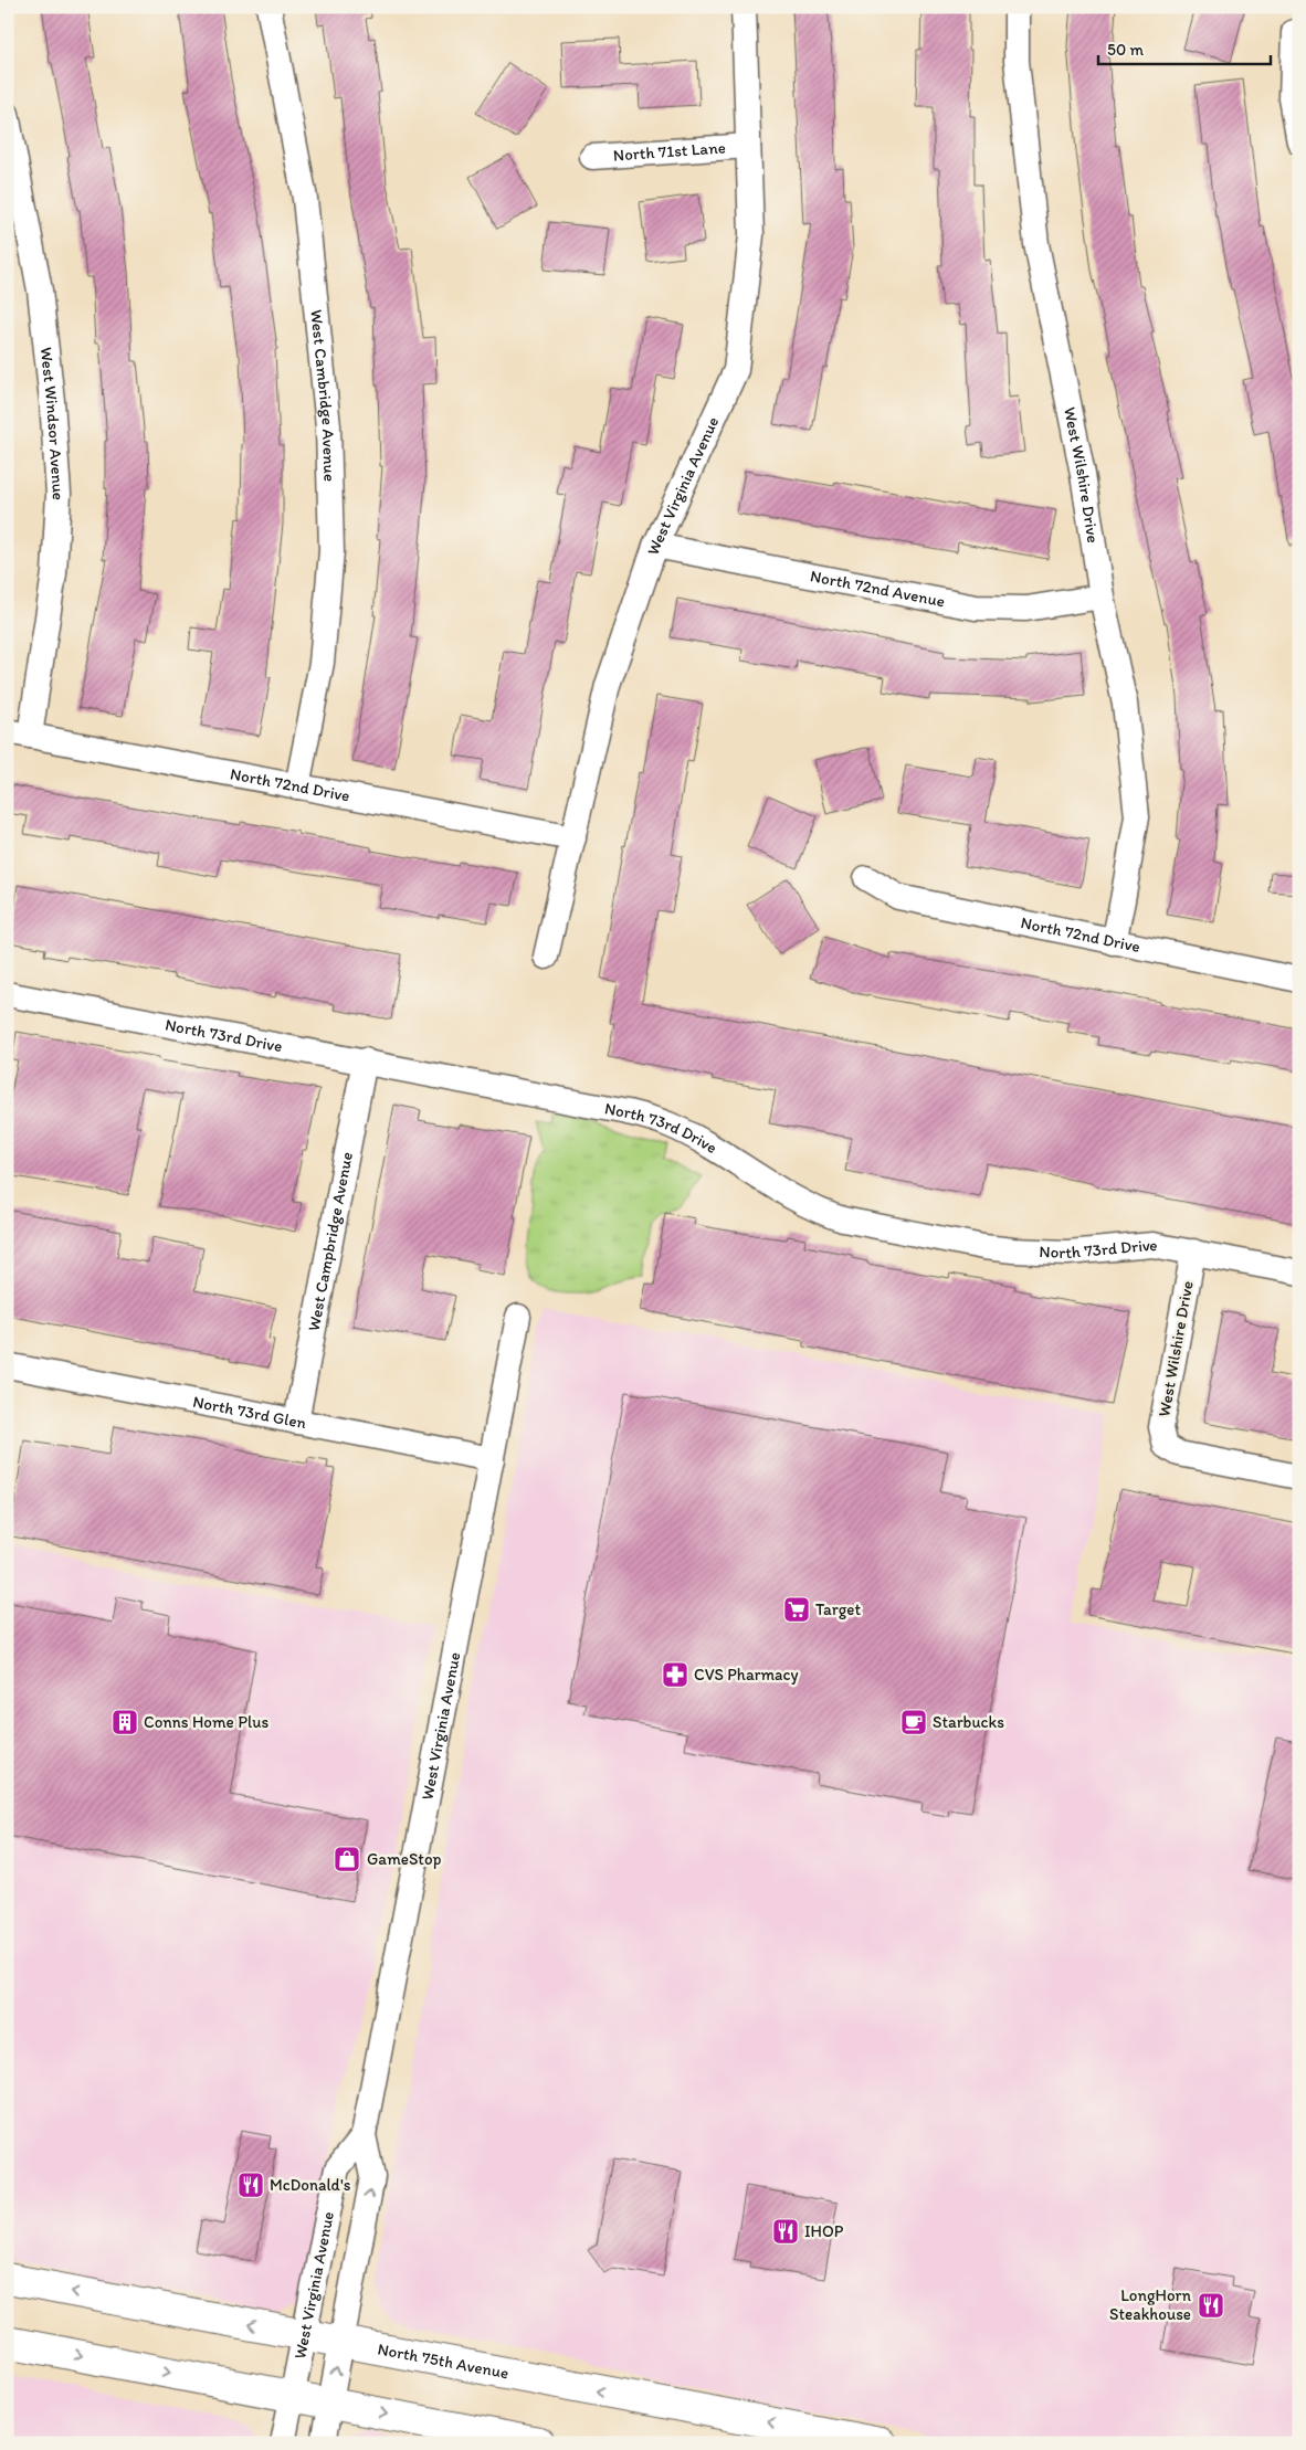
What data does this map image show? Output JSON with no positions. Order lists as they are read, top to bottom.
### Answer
{
  "streets": {
    "main road": ["North 75th Avenue"],
    "street": [
      "North 71st Lane",
      "West Cambridge Avenue",
      "West Windsor Avenue",
      "West Wilshire Drive",
      "West Virginia Avenue",
      "North 72nd Avenue",
      "North 72nd Drive",
      "North 73rd Drive",
      "West Campbridge Avenue",
      "North 73rd Glen"
    ]
  },
  "crossings": [
    ["North 71st Lane", "West Virginia Avenue"],
    ["West Cambridge Avenue", "North 72nd Drive"],
    ["West Windsor Avenue", "North 72nd Drive"],
    ["West Wilshire Drive", "North 72nd Avenue"],
    ["West Wilshire Drive", "North 72nd Drive"],
    ["West Wilshire Drive", "North 73rd Drive"],
    ["West Virginia Avenue", "North 72nd Avenue"],
    ["West Virginia Avenue", "North 72nd Drive"],
    ["West Virginia Avenue", "North 73rd Glen"],
    ["West Virginia Avenue", "North 75th Avenue"],
    ["North 73rd Drive", "West Campbridge Avenue"],
    ["West Campbridge Avenue", "North 73rd Glen"]
  ],
  "places": {
    "supermarket": ["Target"],
    "pharmacy": ["CVS Pharmacy"],
    "building": ["Conns Home Plus"],
    "cafe": ["Starbucks"],
    "shop": ["GameStop"],
    "restaurant": ["McDonald's", "IHOP", "LongHorn Steakhouse"]
  },
  "scale_bar": "50 m"
}
